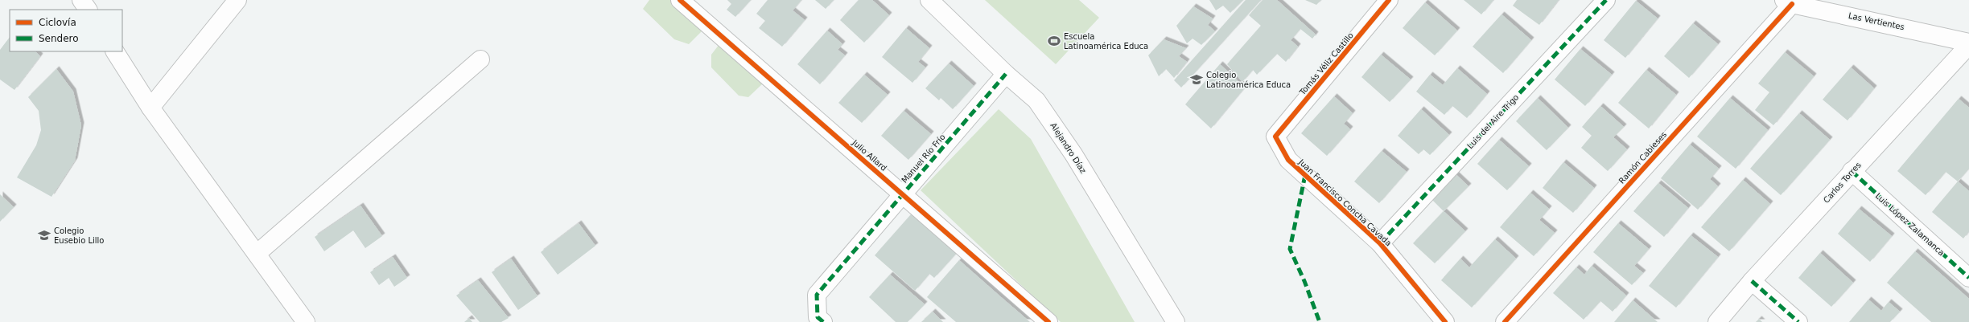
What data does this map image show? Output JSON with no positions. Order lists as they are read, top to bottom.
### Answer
{
  "streets": {
    "street": [
      "Las Vertientes",
      "Tomás Véliz Castillo",
      "Luis del Aire Trigo",
      "Alejandro Díaz",
      "Julio Allard",
      "Ramón Cabieses",
      "Manuel Río Frío",
      "Carlos Torres",
      "Juan Francisco Concha Cavada",
      "Luis López Zalamanca"
    ]
  },
  "crossings": [
    ["Las Vertientes", "Ramón Cabieses"],
    ["Tomás Véliz Castillo", "Juan Francisco Concha Cavada"],
    ["Luis del Aire Trigo", "Juan Francisco Concha Cavada"],
    ["Alejandro Díaz", "Manuel Río Frío"],
    ["Julio Allard", "Manuel Río Frío"],
    ["Carlos Torres", "Luis López Zalamanca"]
  ],
  "places": {
    "sports": ["Escuela Latinoamérica Educa"],
    "school or university": ["Colegio Latinoamérica Educa", "Colegio Eusebio Lillo"]
  },
  "legend": ["Ciclovía", "Sendero"]
}
